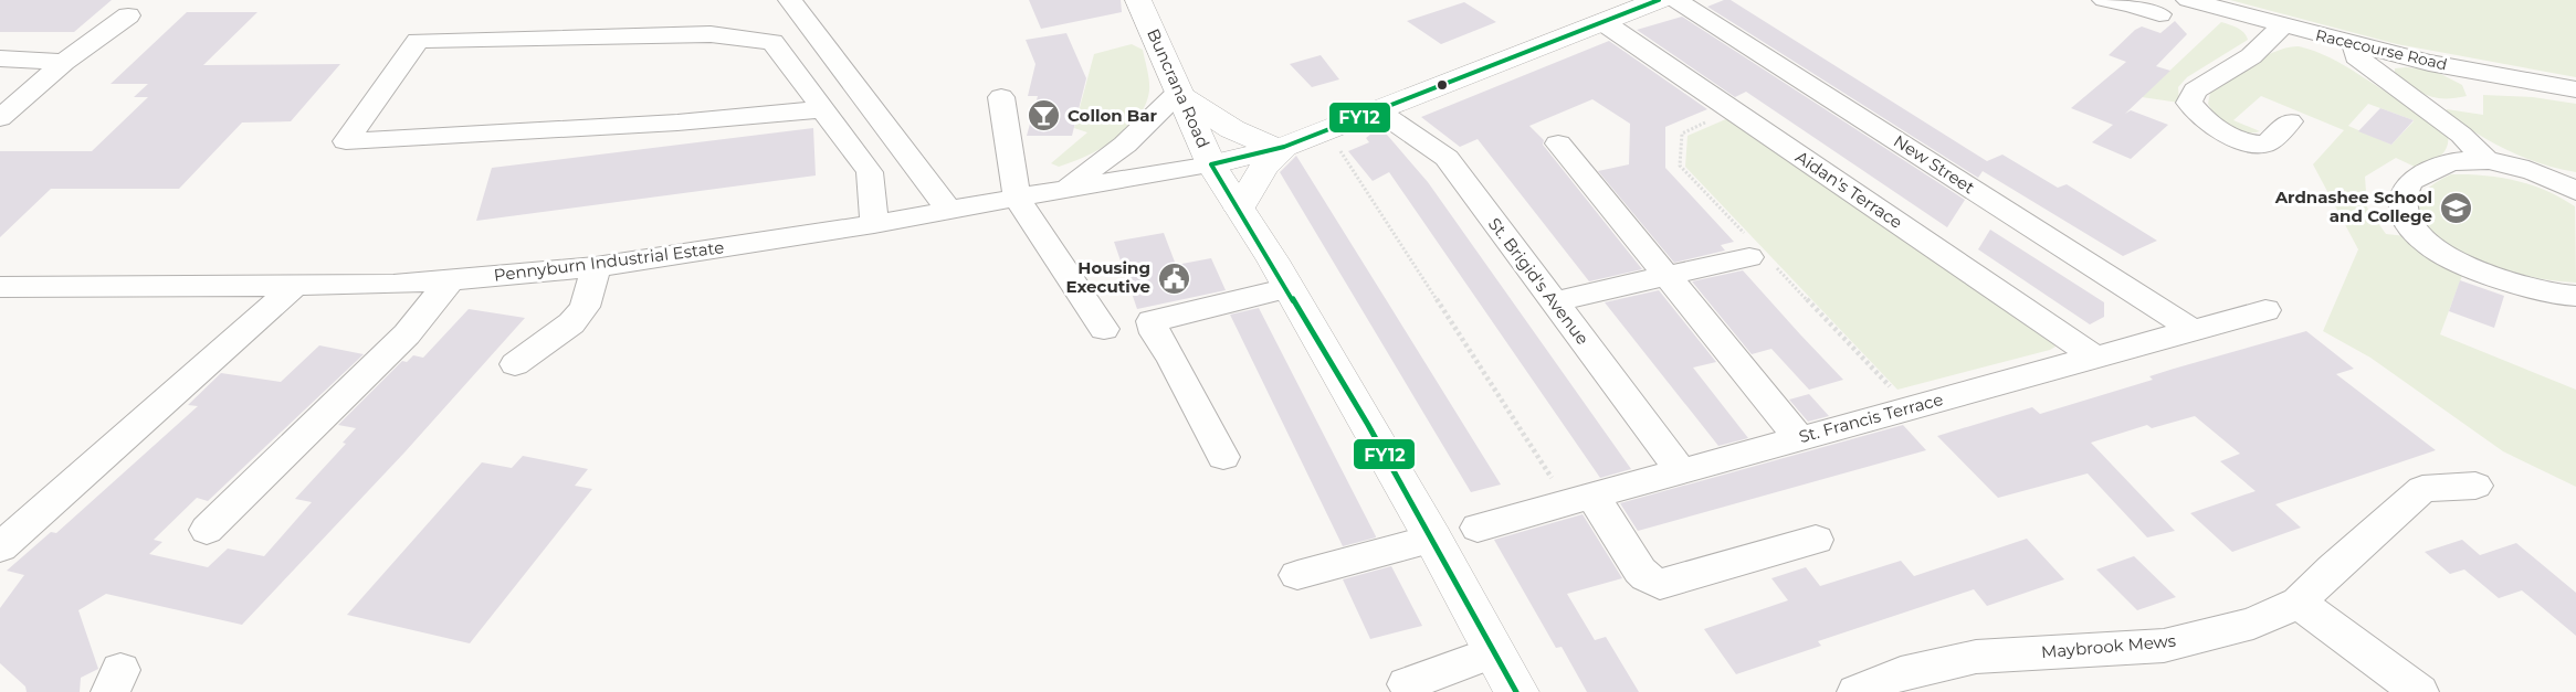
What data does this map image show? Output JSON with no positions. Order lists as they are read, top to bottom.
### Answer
{
  "streets": {
    "main road": ["Buncrana Road"],
    "street": [
      "Racecourse Road",
      "New Street",
      "Aidan's Terrace",
      "Pennyburn Industrial Estate",
      "St. Brigid's Avenue",
      "St. Francis Terrace",
      "Maybrook Mews"
    ]
  },
  "crossings": [
    ["Buncrana Road", "Pennyburn Industrial Estate"],
    ["New Street", "St. Francis Terrace"],
    ["Aidan's Terrace", "St. Francis Terrace"],
    ["St. Brigid's Avenue", "St. Francis Terrace"]
  ],
  "places": {
    "bar": ["Collon Bar"],
    "school or university": ["Ardnashee School and College"],
    "public building": ["Housing Executive"]
  },
  "lines": ["transit line FY12"]
}
